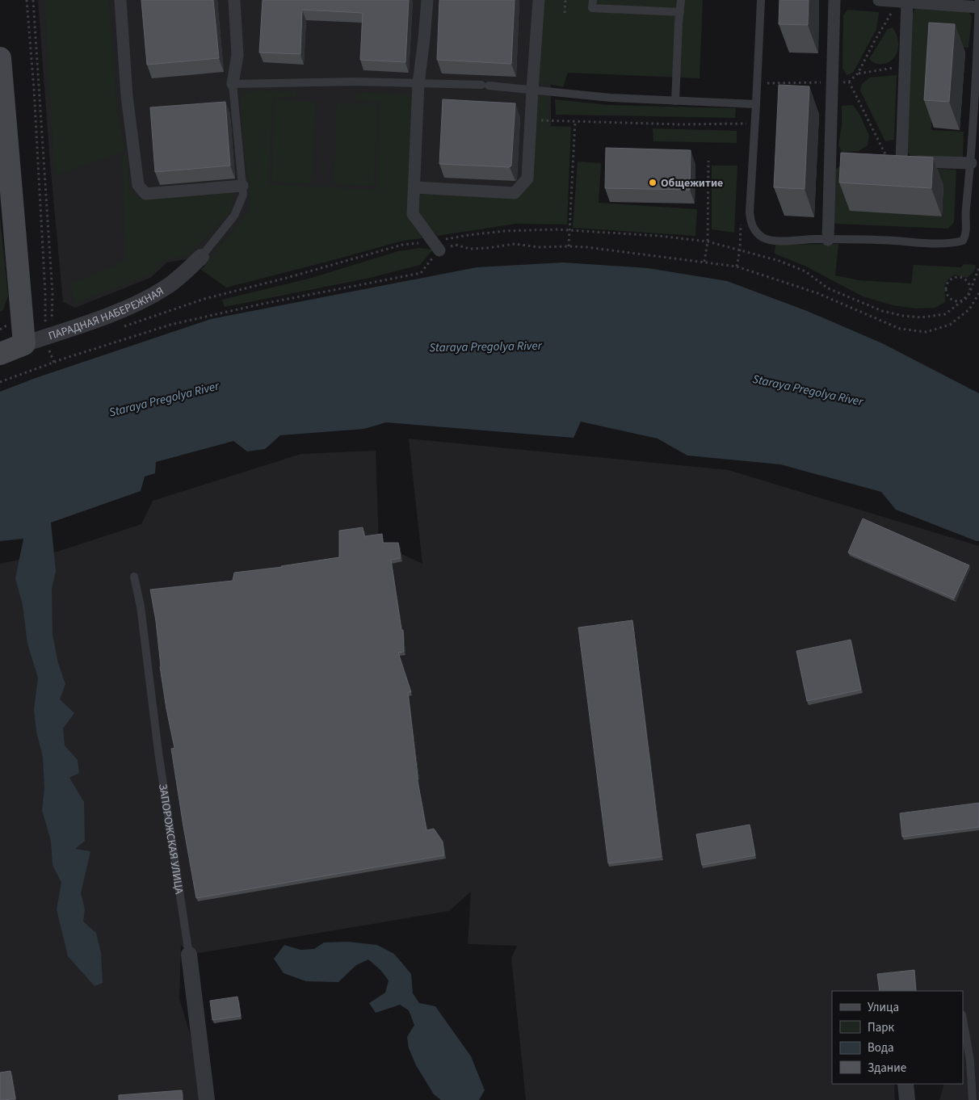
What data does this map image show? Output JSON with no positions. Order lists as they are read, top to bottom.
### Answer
{
  "streets": {
    "main road": ["ПАРАДНАЯ НАБЕРЕЖНАЯ"],
    "street": ["ЗАПОРОЖСКАЯ УЛИЦА"]
  },
  "water": ["Staraya Pregolya River"],
  "places": ["Общежитие"],
  "legend": [
    "Улица",
    "Парк",
    "Вода",
    "Здание"
  ]
}
